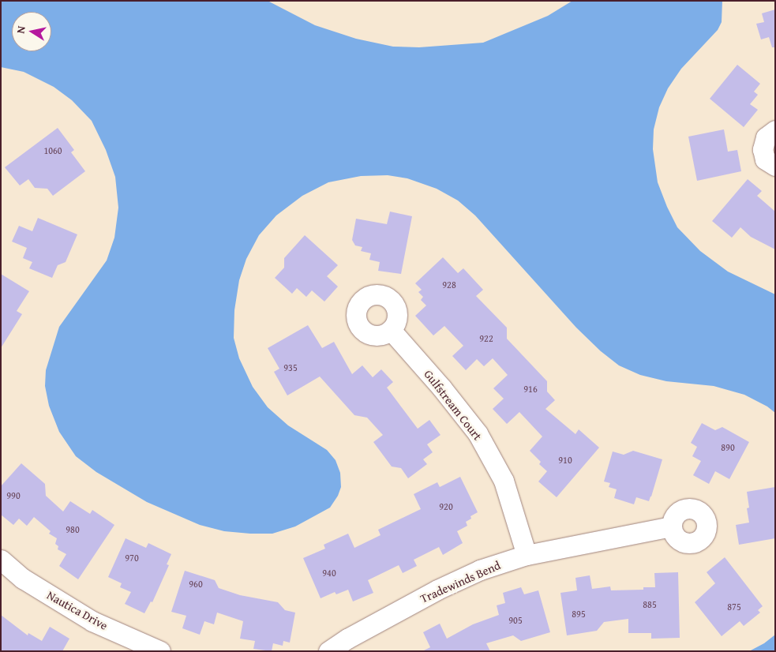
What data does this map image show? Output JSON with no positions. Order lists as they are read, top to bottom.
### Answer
{
  "streets": {
    "street": ["Gulfstream Court", "Tradewinds Bend", "Nautica Drive"]
  },
  "crossings": [
    ["Gulfstream Court", "Tradewinds Bend"]
  ],
  "house_numbers": [
    "1060",
    "928",
    "922",
    "935",
    "916",
    "890",
    "910",
    "990",
    "920",
    "980",
    "970",
    "940",
    "960",
    "885",
    "875",
    "895",
    "905"
  ],
  "north": "left"
}
